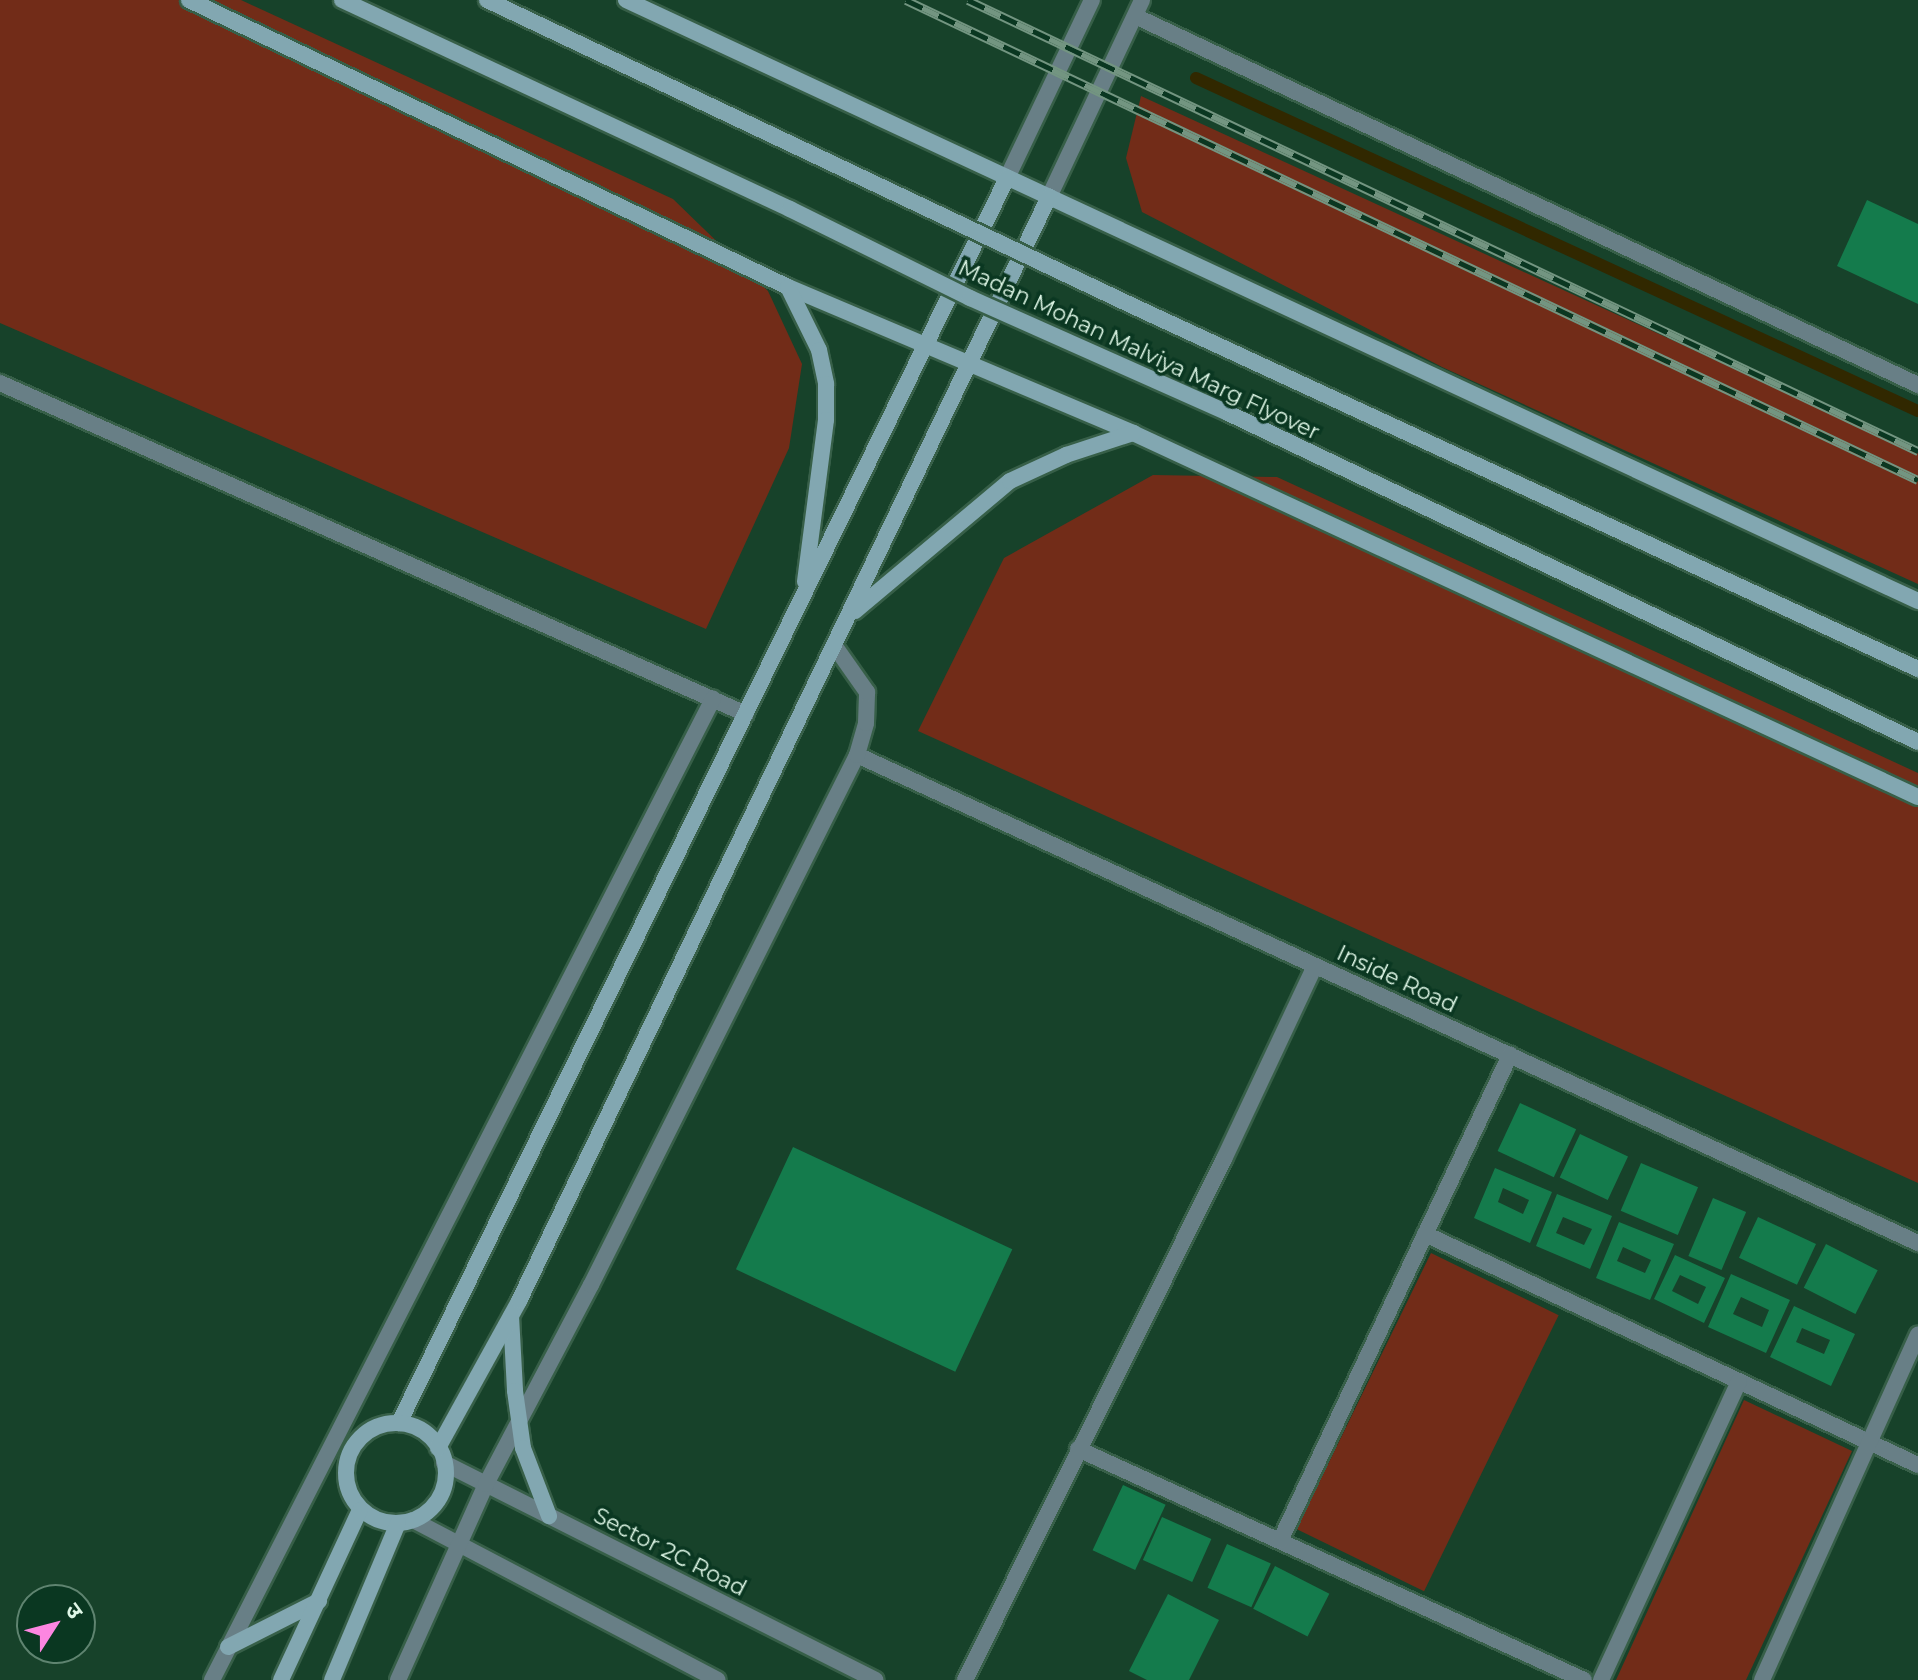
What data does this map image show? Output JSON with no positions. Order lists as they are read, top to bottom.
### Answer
{
  "streets": {
    "main road": ["Madan Mohan Malviya Marg Flyover"],
    "street": ["Inside Road", "Sector 2C Road"]
  },
  "north": "top right"
}
